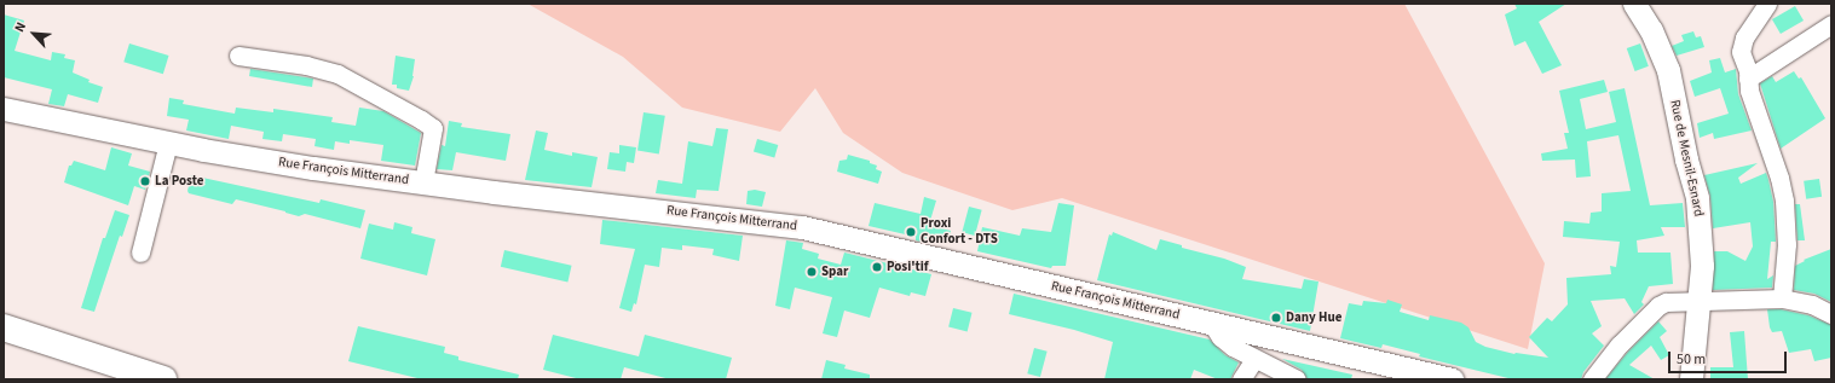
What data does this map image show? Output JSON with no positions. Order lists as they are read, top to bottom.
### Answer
{
  "streets": {
    "street": ["Rue de Mesnil-Esnard", "Rue François Mitterrand"]
  },
  "places": [
    "La Poste",
    "Proxi Confort - DTS",
    "Posi'tif",
    "Spar",
    "Dany Hue"
  ],
  "scale_bar": "50 m",
  "north": "top left"
}
